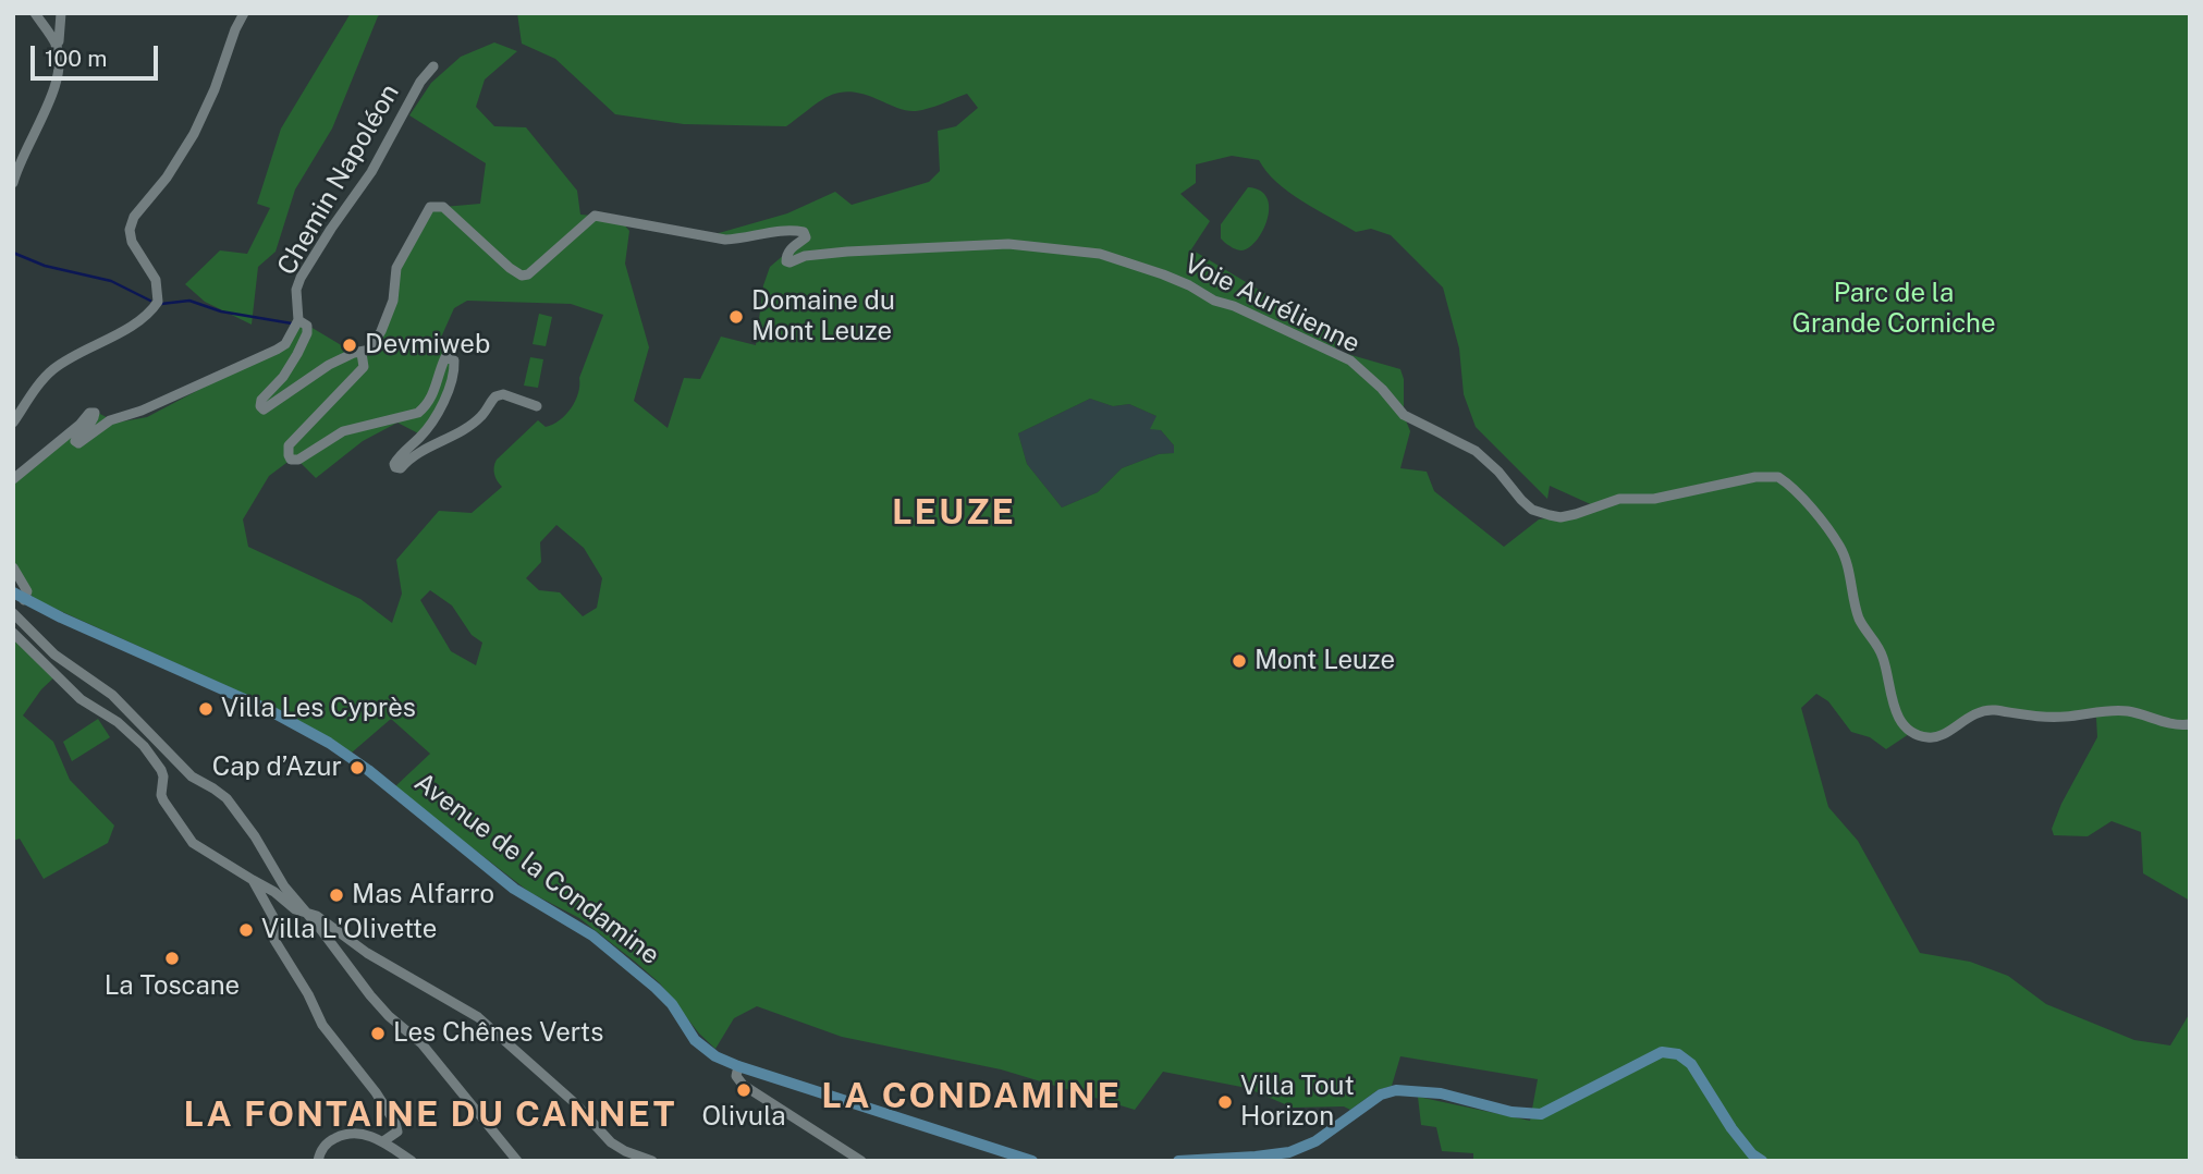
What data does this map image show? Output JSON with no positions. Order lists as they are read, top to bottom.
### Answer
{
  "streets": {
    "main road": ["Avenue de la Condamine"],
    "street": ["Chemin Napoléon", "Voie Aurélienne"]
  },
  "crossings": [
    ["Chemin Napoléon", "Voie Aurélienne"]
  ],
  "districts": ["LEUZE", "LA CONDAMINE", "LA FONTAINE DU CANNET"],
  "parks": ["Parc de la Grande Corniche"],
  "places": [
    "Domaine du Mont Leuze",
    "Devmiweb",
    "Mont Leuze",
    "Villa Les Cyprès",
    "Cap d’Azur",
    "Mas Alfarro",
    "Villa L'Olivette",
    "La Toscane",
    "Les Chênes Verts",
    "Olivula",
    "Villa Tout Horizon"
  ],
  "scale_bar": "100 m"
}
